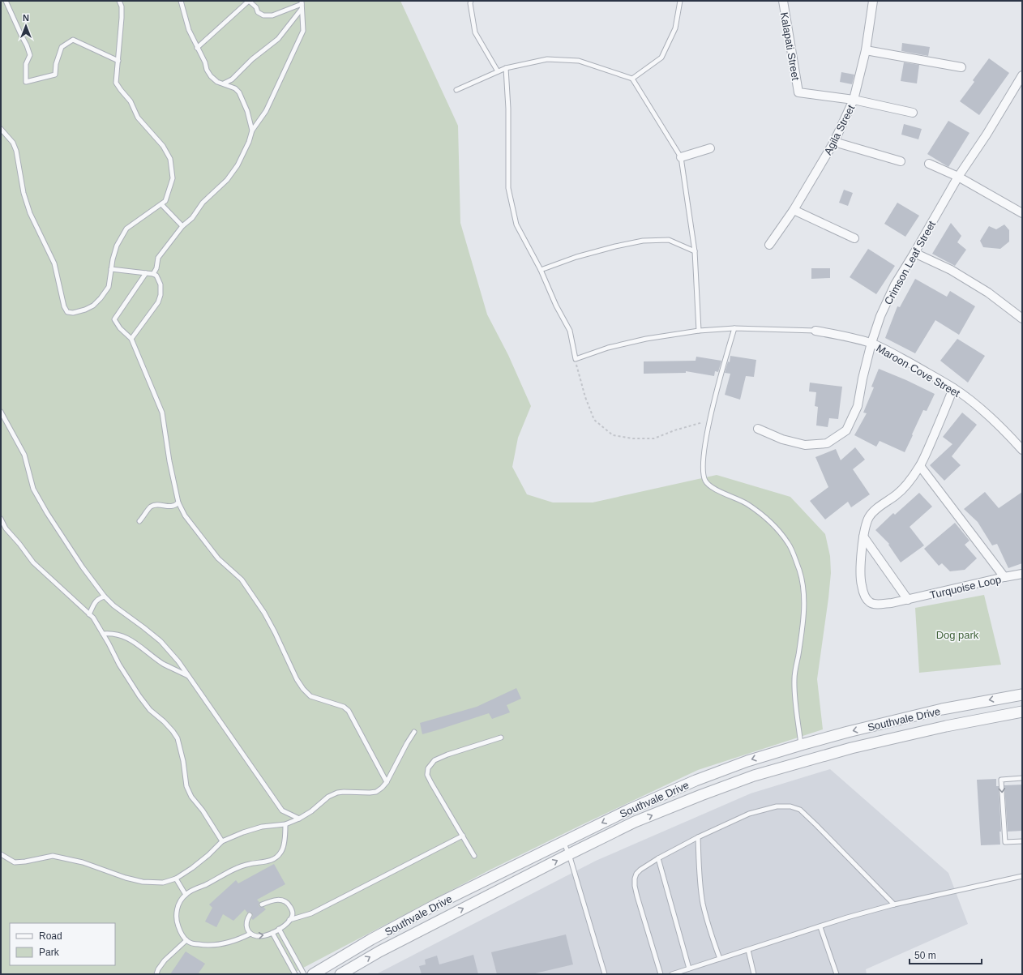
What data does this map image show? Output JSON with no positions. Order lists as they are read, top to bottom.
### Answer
{
  "streets": {
    "street": [
      "Kalapati Street",
      "Agila Street",
      "Crimson Leaf Street",
      "Maroon Cove Street",
      "Turquoise Loop",
      "Southvale Drive"
    ]
  },
  "crossings": [
    ["Kalapati Street", "Agila Street"],
    ["Crimson Leaf Street", "Maroon Cove Street"],
    ["Maroon Cove Street", "Turquoise Loop"]
  ],
  "parks": ["Dog park"],
  "legend": ["Road", "Park"],
  "scale_bar": "50 m",
  "north": "top"
}
